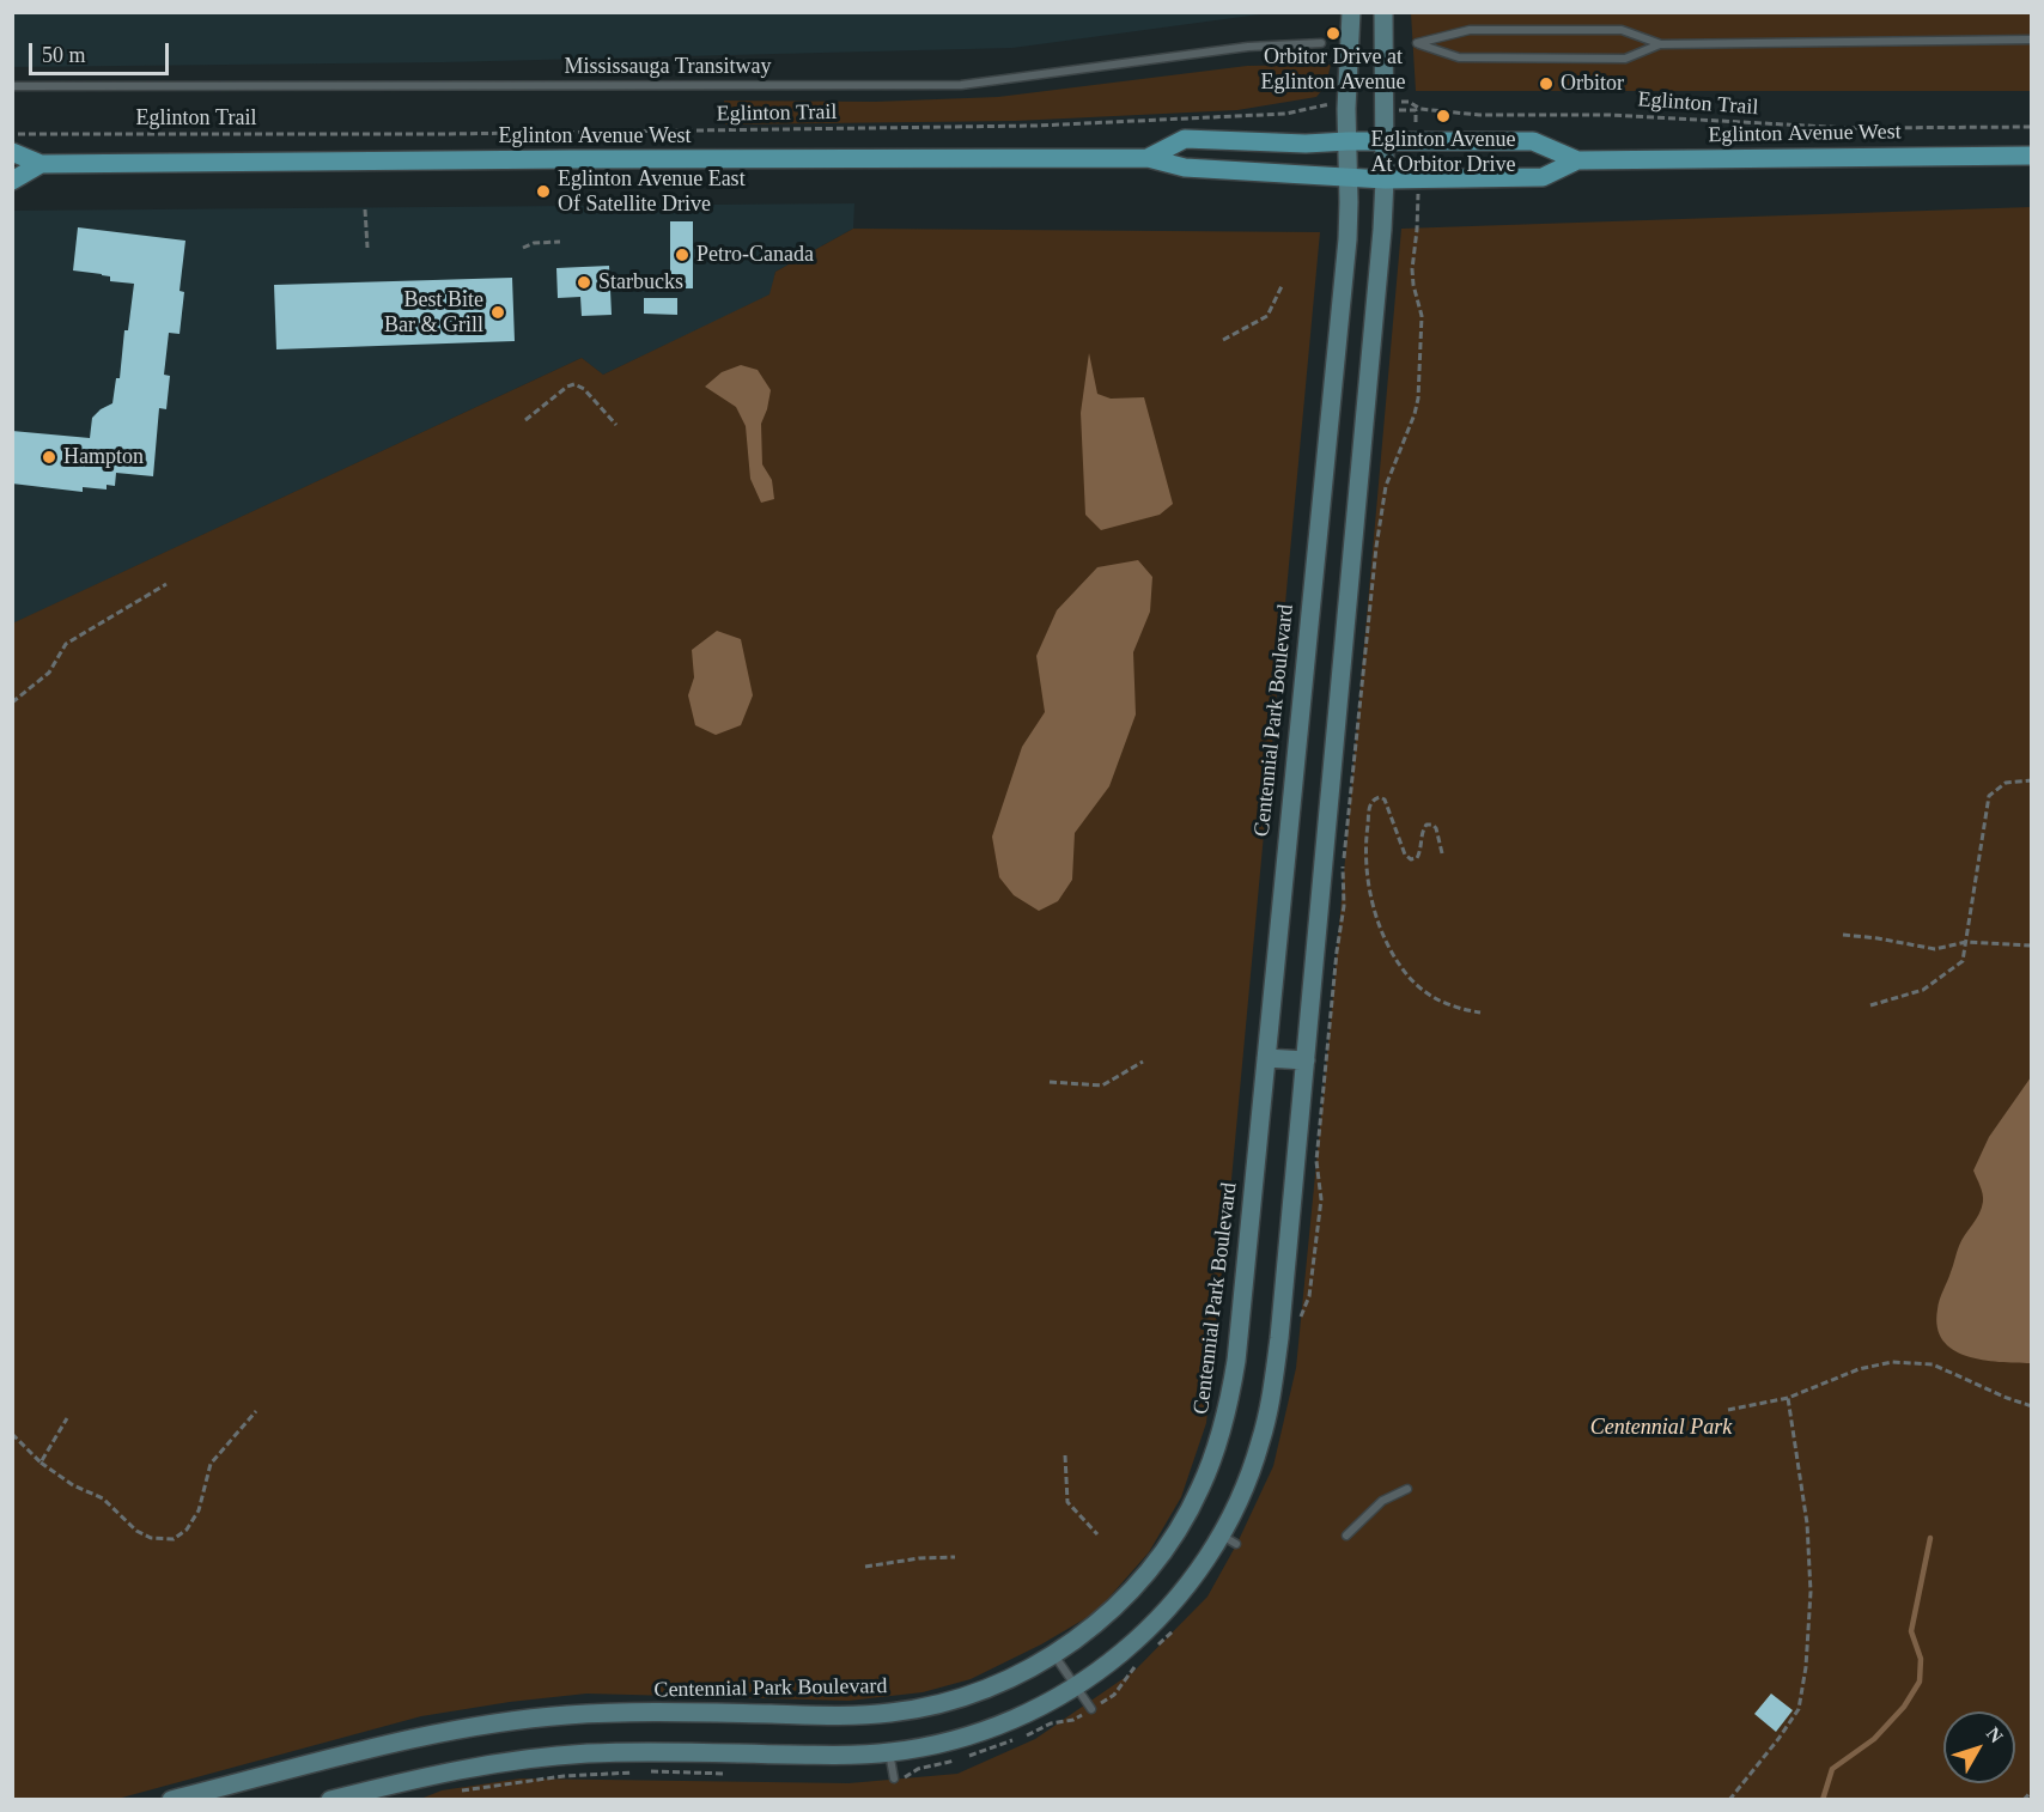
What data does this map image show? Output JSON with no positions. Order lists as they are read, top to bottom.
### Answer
{
  "streets": {
    "main road": ["Eglinton Avenue West"],
    "street": ["Centennial Park Boulevard"],
    "lane": ["Mississauga Transitway"],
    "path": ["Eglinton Trail"]
  },
  "crossings": [
    ["Eglinton Avenue West", "Centennial Park Boulevard"]
  ],
  "parks": ["Centennial Park"],
  "places": [
    "Orbitor Drive at Eglinton Avenue",
    "Orbitor",
    "Eglinton Avenue At Orbitor Drive",
    "Eglinton Avenue East Of Satellite Drive",
    "Petro-Canada",
    "Starbucks",
    "Best Bite Bar & Grill",
    "Hampton"
  ],
  "scale_bar": "50 m",
  "north": "top right"
}
